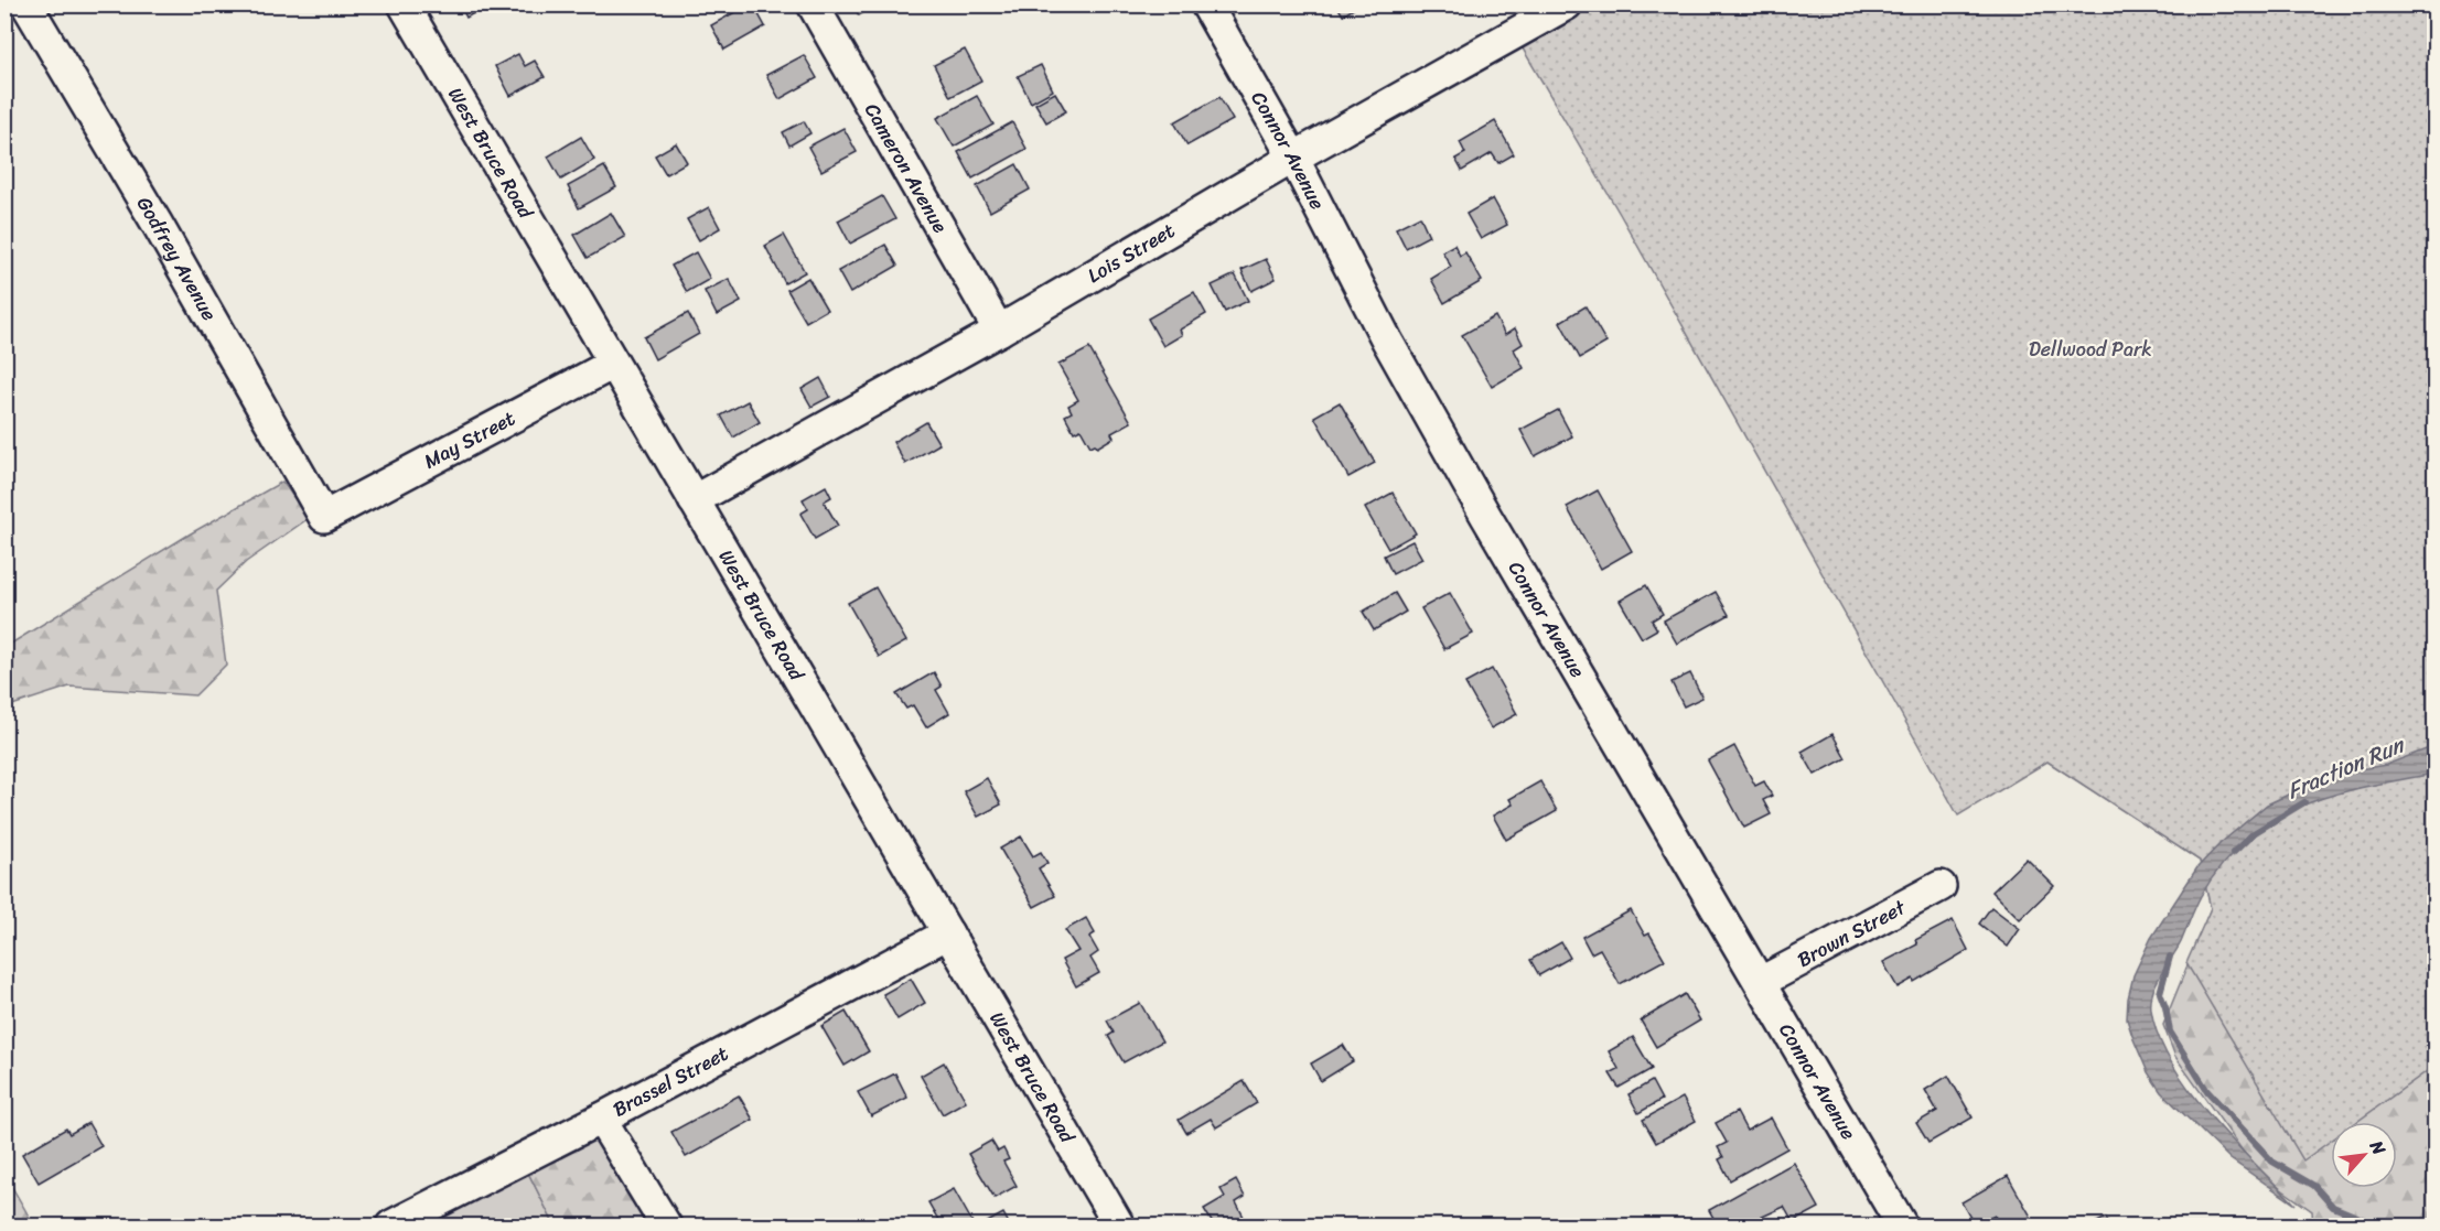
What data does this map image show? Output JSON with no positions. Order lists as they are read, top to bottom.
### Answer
{
  "streets": {
    "street": [
      "Connor Avenue",
      "West Bruce Road",
      "Cameron Avenue",
      "Lois Street",
      "Godfrey Avenue",
      "May Street",
      "Brown Street",
      "Brassel Street"
    ]
  },
  "crossings": [
    ["Connor Avenue", "Lois Street"],
    ["Connor Avenue", "Brown Street"],
    ["West Bruce Road", "Lois Street"],
    ["West Bruce Road", "May Street"],
    ["West Bruce Road", "Brassel Street"],
    ["Cameron Avenue", "Lois Street"],
    ["Godfrey Avenue", "May Street"]
  ],
  "water": ["Fraction Run"],
  "parks": ["Dellwood Park"],
  "north": "top right"
}
